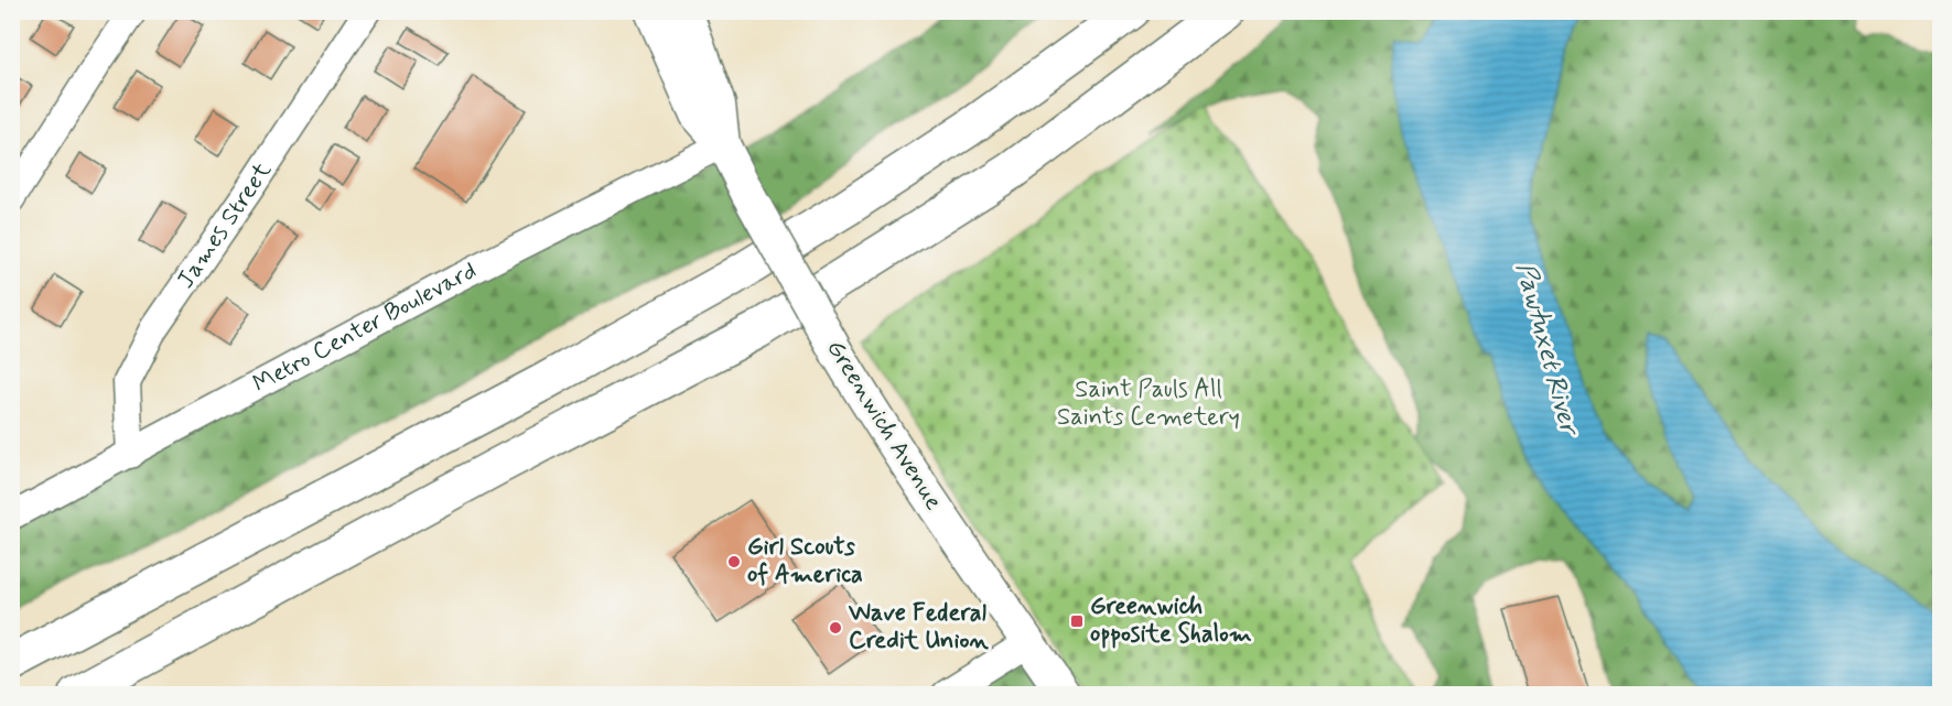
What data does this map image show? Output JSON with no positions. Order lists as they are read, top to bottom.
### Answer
{
  "streets": {
    "main road": ["Greenwich Avenue"],
    "street": ["James Street", "Metro Center Boulevard"]
  },
  "crossings": [
    ["James Street", "Metro Center Boulevard"],
    ["Metro Center Boulevard", "Greenwich Avenue"]
  ],
  "water": ["Pawtuxet River"],
  "parks": ["Saint Pauls All Saints Cemetery"],
  "places": {
    "other": ["Girl Scouts of America", "Wave Federal Credit Union"],
    "transit": ["Greenwich opposite Shalom"]
  }
}
